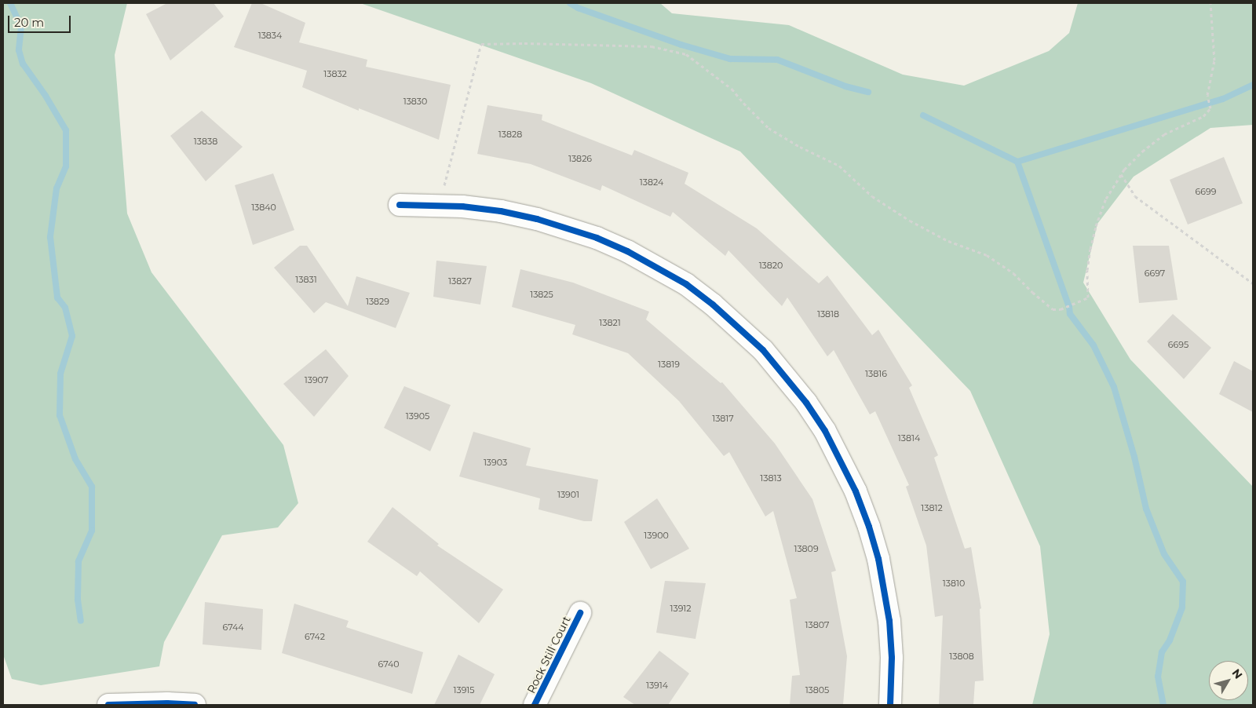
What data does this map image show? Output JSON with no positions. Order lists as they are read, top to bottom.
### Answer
{
  "streets": {
    "street": ["Rock Still Court"]
  },
  "house_numbers": [
    "13834",
    "13832",
    "13830",
    "13828",
    "13838",
    "13826",
    "13824",
    "6699",
    "13840",
    "13820",
    "6697",
    "13831",
    "13827",
    "13825",
    "13829",
    "13818",
    "13821",
    "6695",
    "13819",
    "13816",
    "13907",
    "13905",
    "13817",
    "13814",
    "13903",
    "13813",
    "13901",
    "13812",
    "13900",
    "13809",
    "13810",
    "13912",
    "13807",
    "6744",
    "6742",
    "13808",
    "6740",
    "13914",
    "13915",
    "13805"
  ],
  "scale_bar": "20 m",
  "north": "top right"
}
